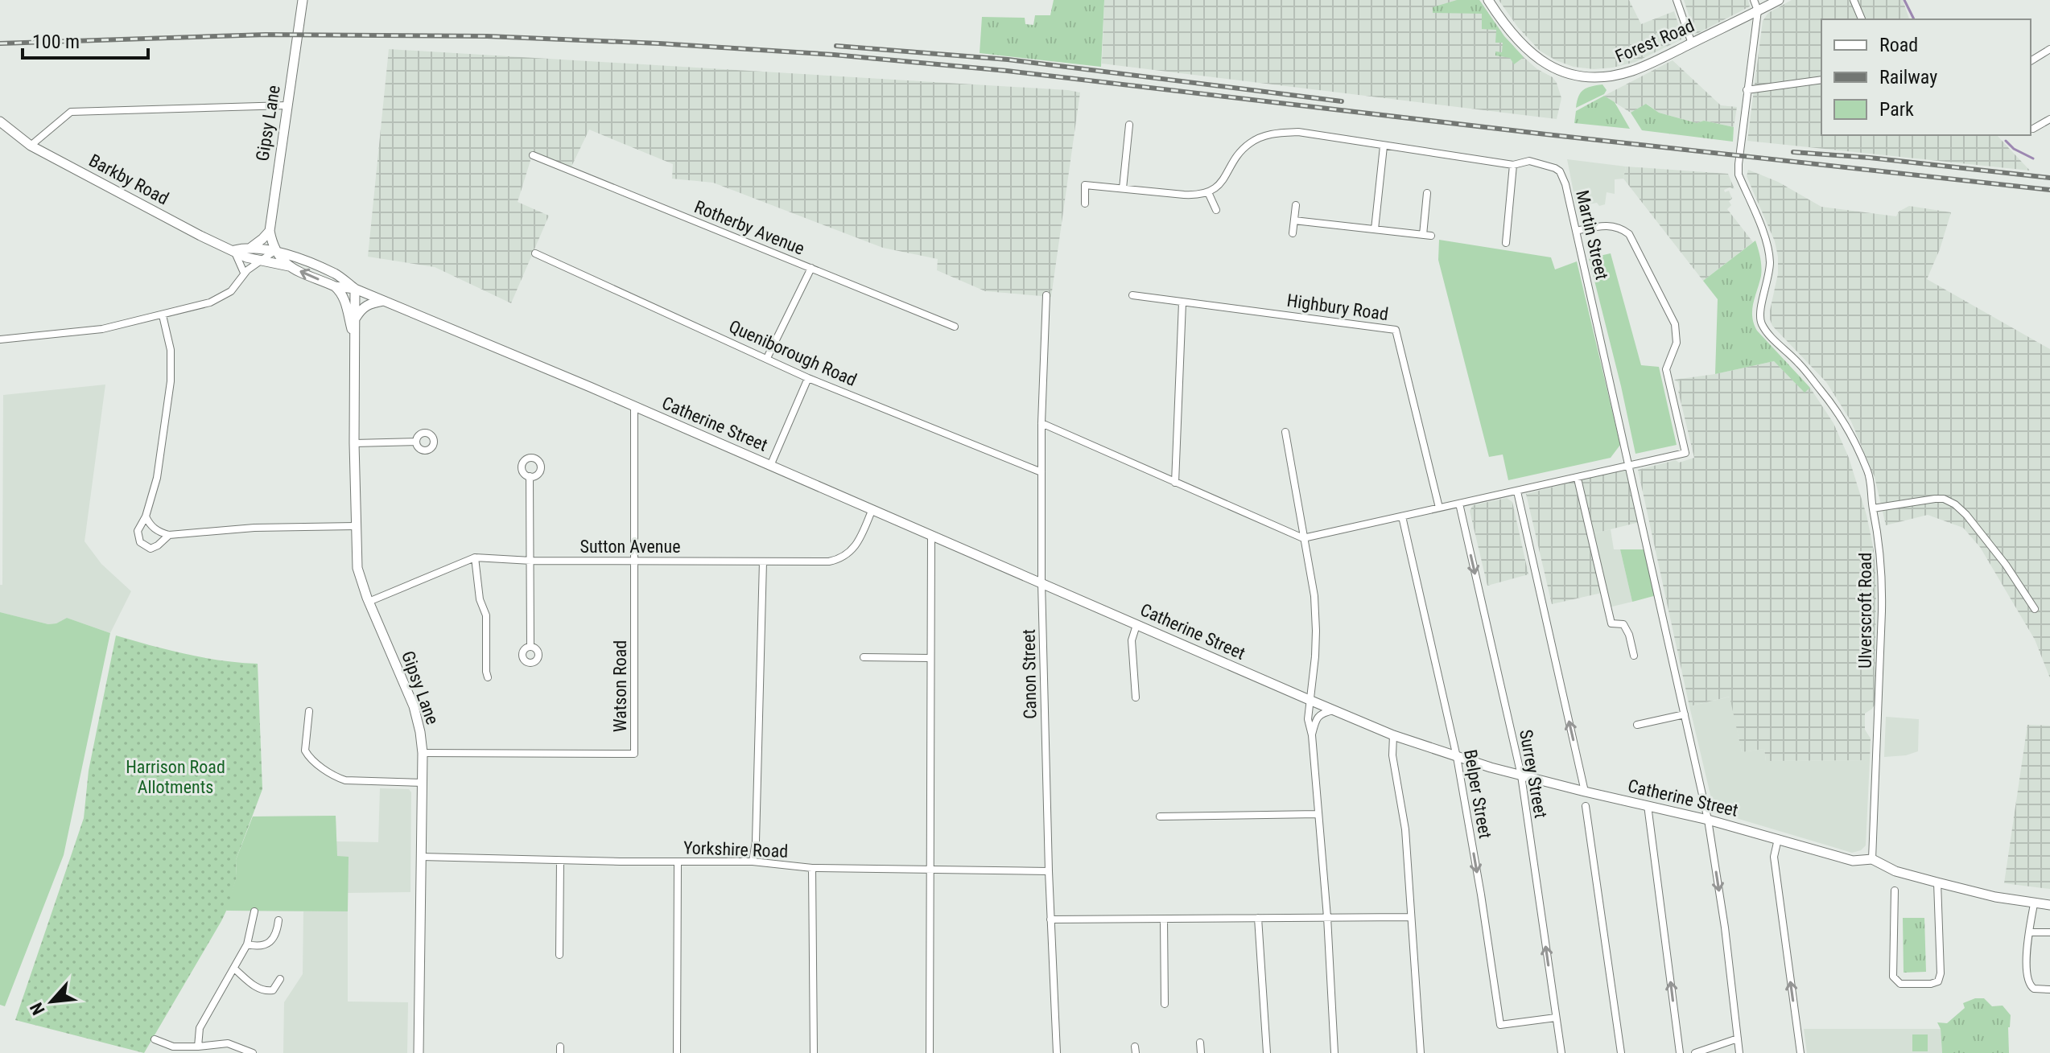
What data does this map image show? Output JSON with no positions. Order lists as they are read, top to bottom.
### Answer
{
  "streets": {
    "street": [
      "Forest Road",
      "Gipsy Lane",
      "Barkby Road",
      "Rotherby Avenue",
      "Martin Street",
      "Highbury Road",
      "Queniborough Road",
      "Catherine Street",
      "Sutton Avenue",
      "Ulverscroft Road",
      "Canon Street",
      "Watson Road",
      "Surrey Street",
      "Belper Street",
      "Yorkshire Road"
    ]
  },
  "crossings": [
    ["Gipsy Lane", "Barkby Road"],
    ["Gipsy Lane", "Catherine Street"],
    ["Gipsy Lane", "Sutton Avenue"],
    ["Gipsy Lane", "Watson Road"],
    ["Gipsy Lane", "Yorkshire Road"],
    ["Martin Street", "Catherine Street"],
    ["Queniborough Road", "Canon Street"],
    ["Catherine Street", "Sutton Avenue"],
    ["Catherine Street", "Ulverscroft Road"],
    ["Catherine Street", "Canon Street"],
    ["Catherine Street", "Watson Road"],
    ["Catherine Street", "Surrey Street"],
    ["Catherine Street", "Belper Street"],
    ["Sutton Avenue", "Watson Road"],
    ["Canon Street", "Yorkshire Road"],
    ["Surrey Street", "Belper Street"]
  ],
  "one_way": ["Belper Street"],
  "parks": ["Harrison Road Allotments"],
  "legend": ["Road", "Railway", "Park"],
  "scale_bar": "100 m",
  "north": "bottom left"
}
